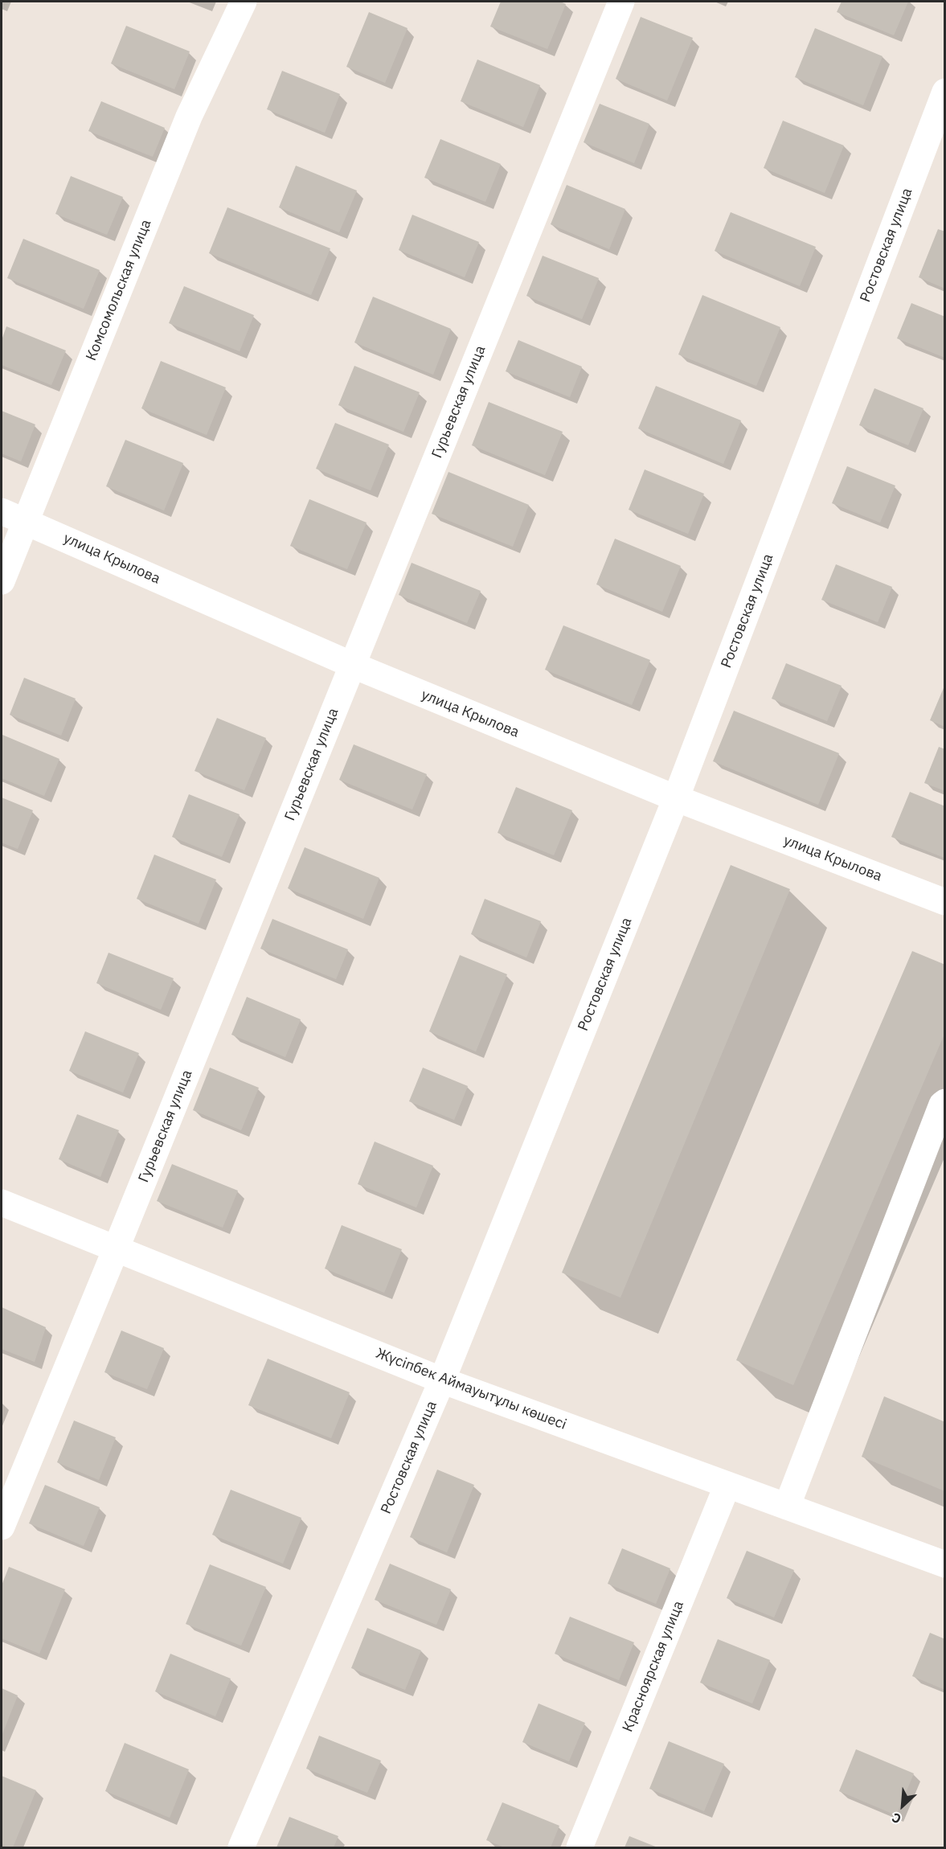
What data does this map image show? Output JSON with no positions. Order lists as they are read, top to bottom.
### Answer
{
  "streets": {
    "street": [
      "Ростовская улица",
      "Комсомольская улица",
      "Гурьевская улица",
      "улица Крылова",
      "Жүсіпбек Аймауытұлы көшесі",
      "Красноярская улица"
    ]
  },
  "crossings": [
    ["Ростовская улица", "улица Крылова"],
    ["Ростовская улица", "Жүсіпбек Аймауытұлы көшесі"],
    ["Комсомольская улица", "улица Крылова"],
    ["Гурьевская улица", "улица Крылова"],
    ["Гурьевская улица", "Жүсіпбек Аймауытұлы көшесі"],
    ["Жүсіпбек Аймауытұлы көшесі", "Красноярская улица"]
  ],
  "north": "bottom left"
}
